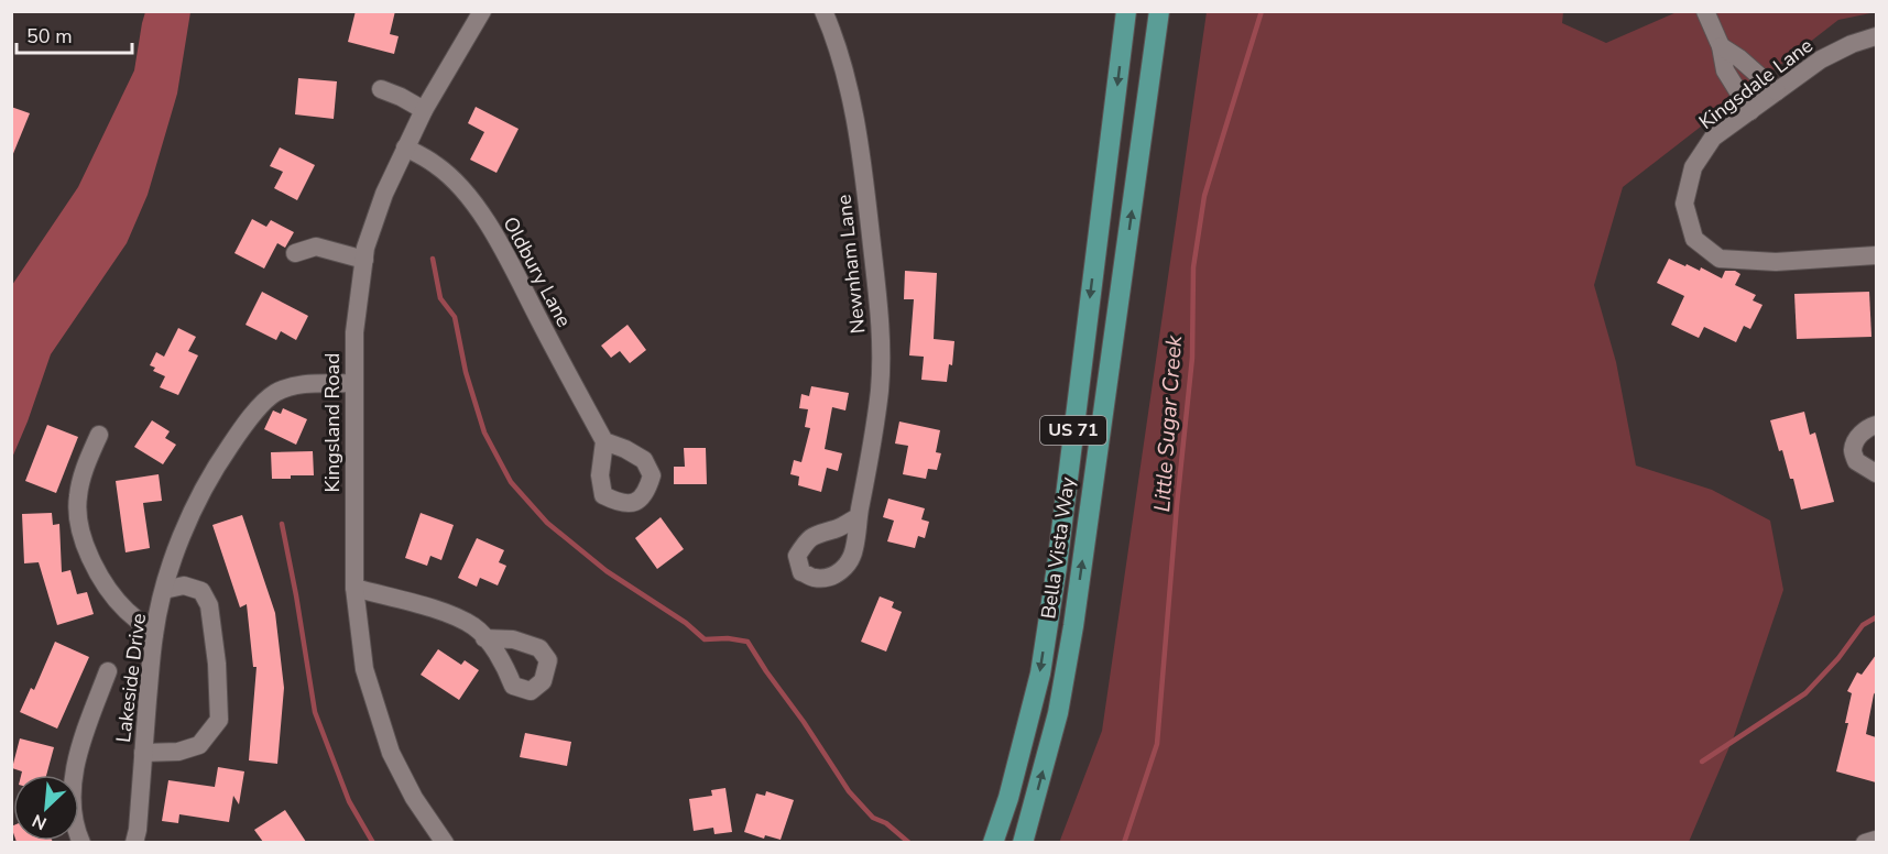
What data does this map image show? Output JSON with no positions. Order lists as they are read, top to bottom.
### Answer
{
  "streets": {
    "main road": ["US 71", "Bella Vista Way"],
    "street": [
      "Kingsdale Lane",
      "Newnham Lane",
      "Oldbury Lane",
      "Kingsland Road",
      "Lakeside Drive"
    ]
  },
  "crossings": [
    ["Oldbury Lane", "Kingsland Road"],
    ["Kingsland Road", "Lakeside Drive"]
  ],
  "water": ["Little Sugar Creek"],
  "scale_bar": "50 m",
  "north": "bottom left"
}
